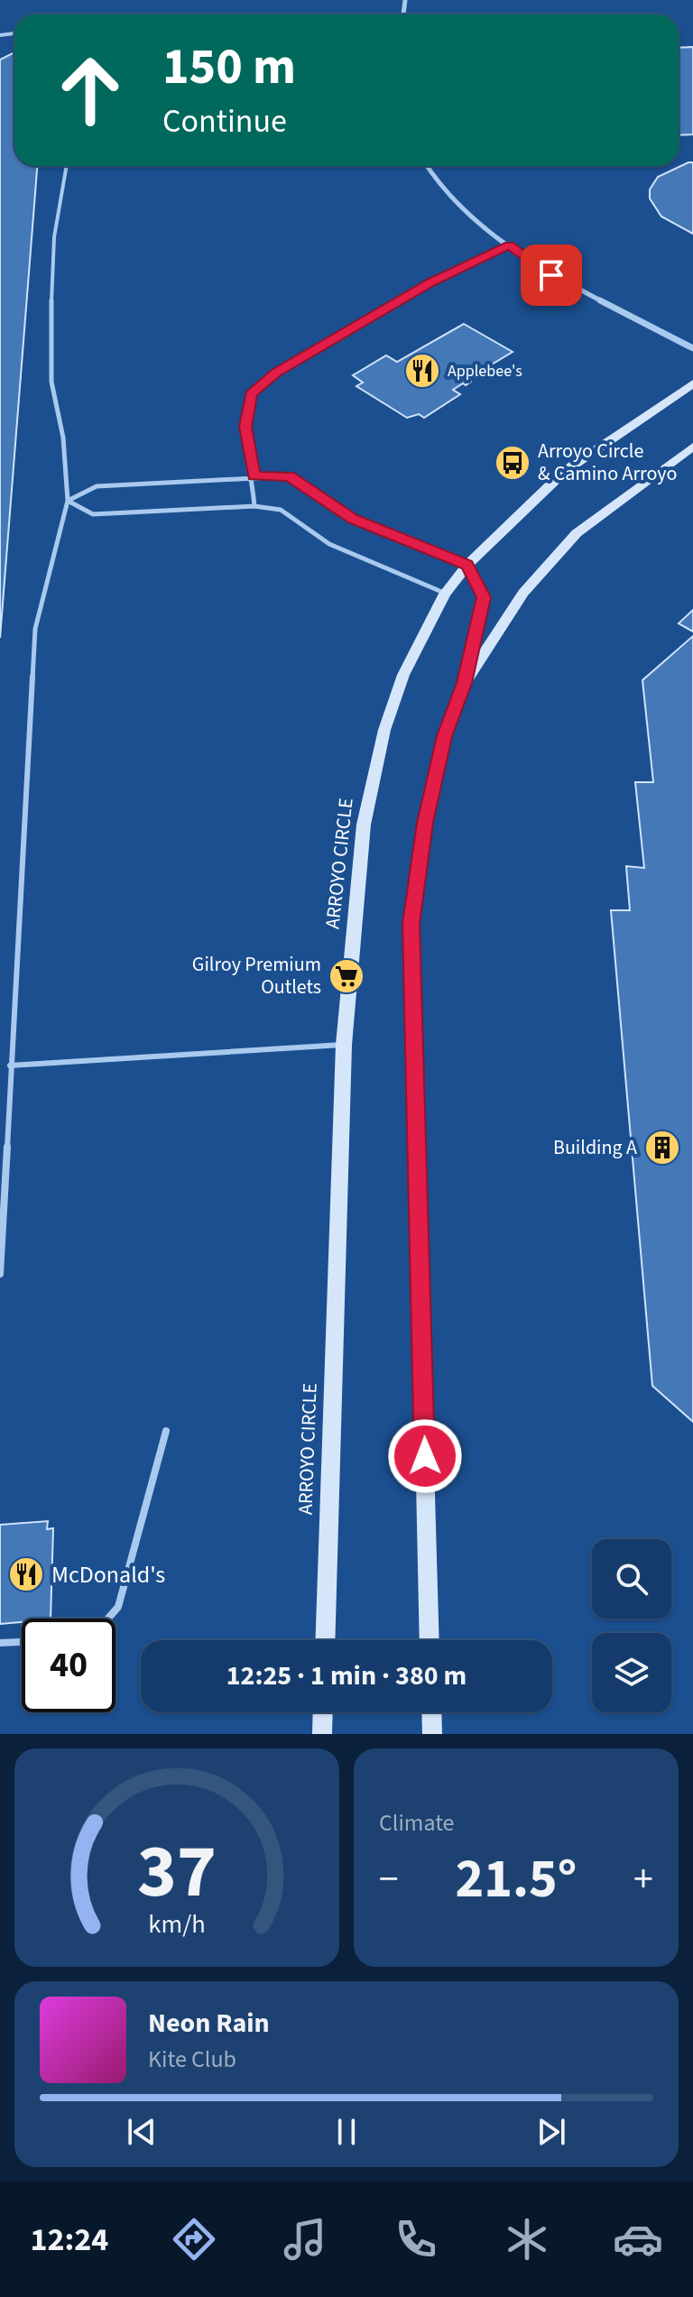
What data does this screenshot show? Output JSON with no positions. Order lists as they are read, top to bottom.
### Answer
{
  "streets": {
    "street": ["ARROYO CIRCLE"]
  },
  "places": {
    "restaurant": ["Applebee's", "McDonald's"],
    "bus stop": ["Arroyo Circle & Camino Arroyo"],
    "supermarket": ["Gilroy Premium Outlets"],
    "building": ["Building A"]
  },
  "page": {
    "turn": ["150 m", "Continue"],
    "limit": "40",
    "trip": "12:25 · 1 min · 380 m",
    "tile": "Climate",
    "heat": ["−", "21.5°", "+"],
    "song": ["Neon Rain", "Kite Club"],
    "tabs": "12:24",
    "gauge": ["37", "km/h"]
  }
}
